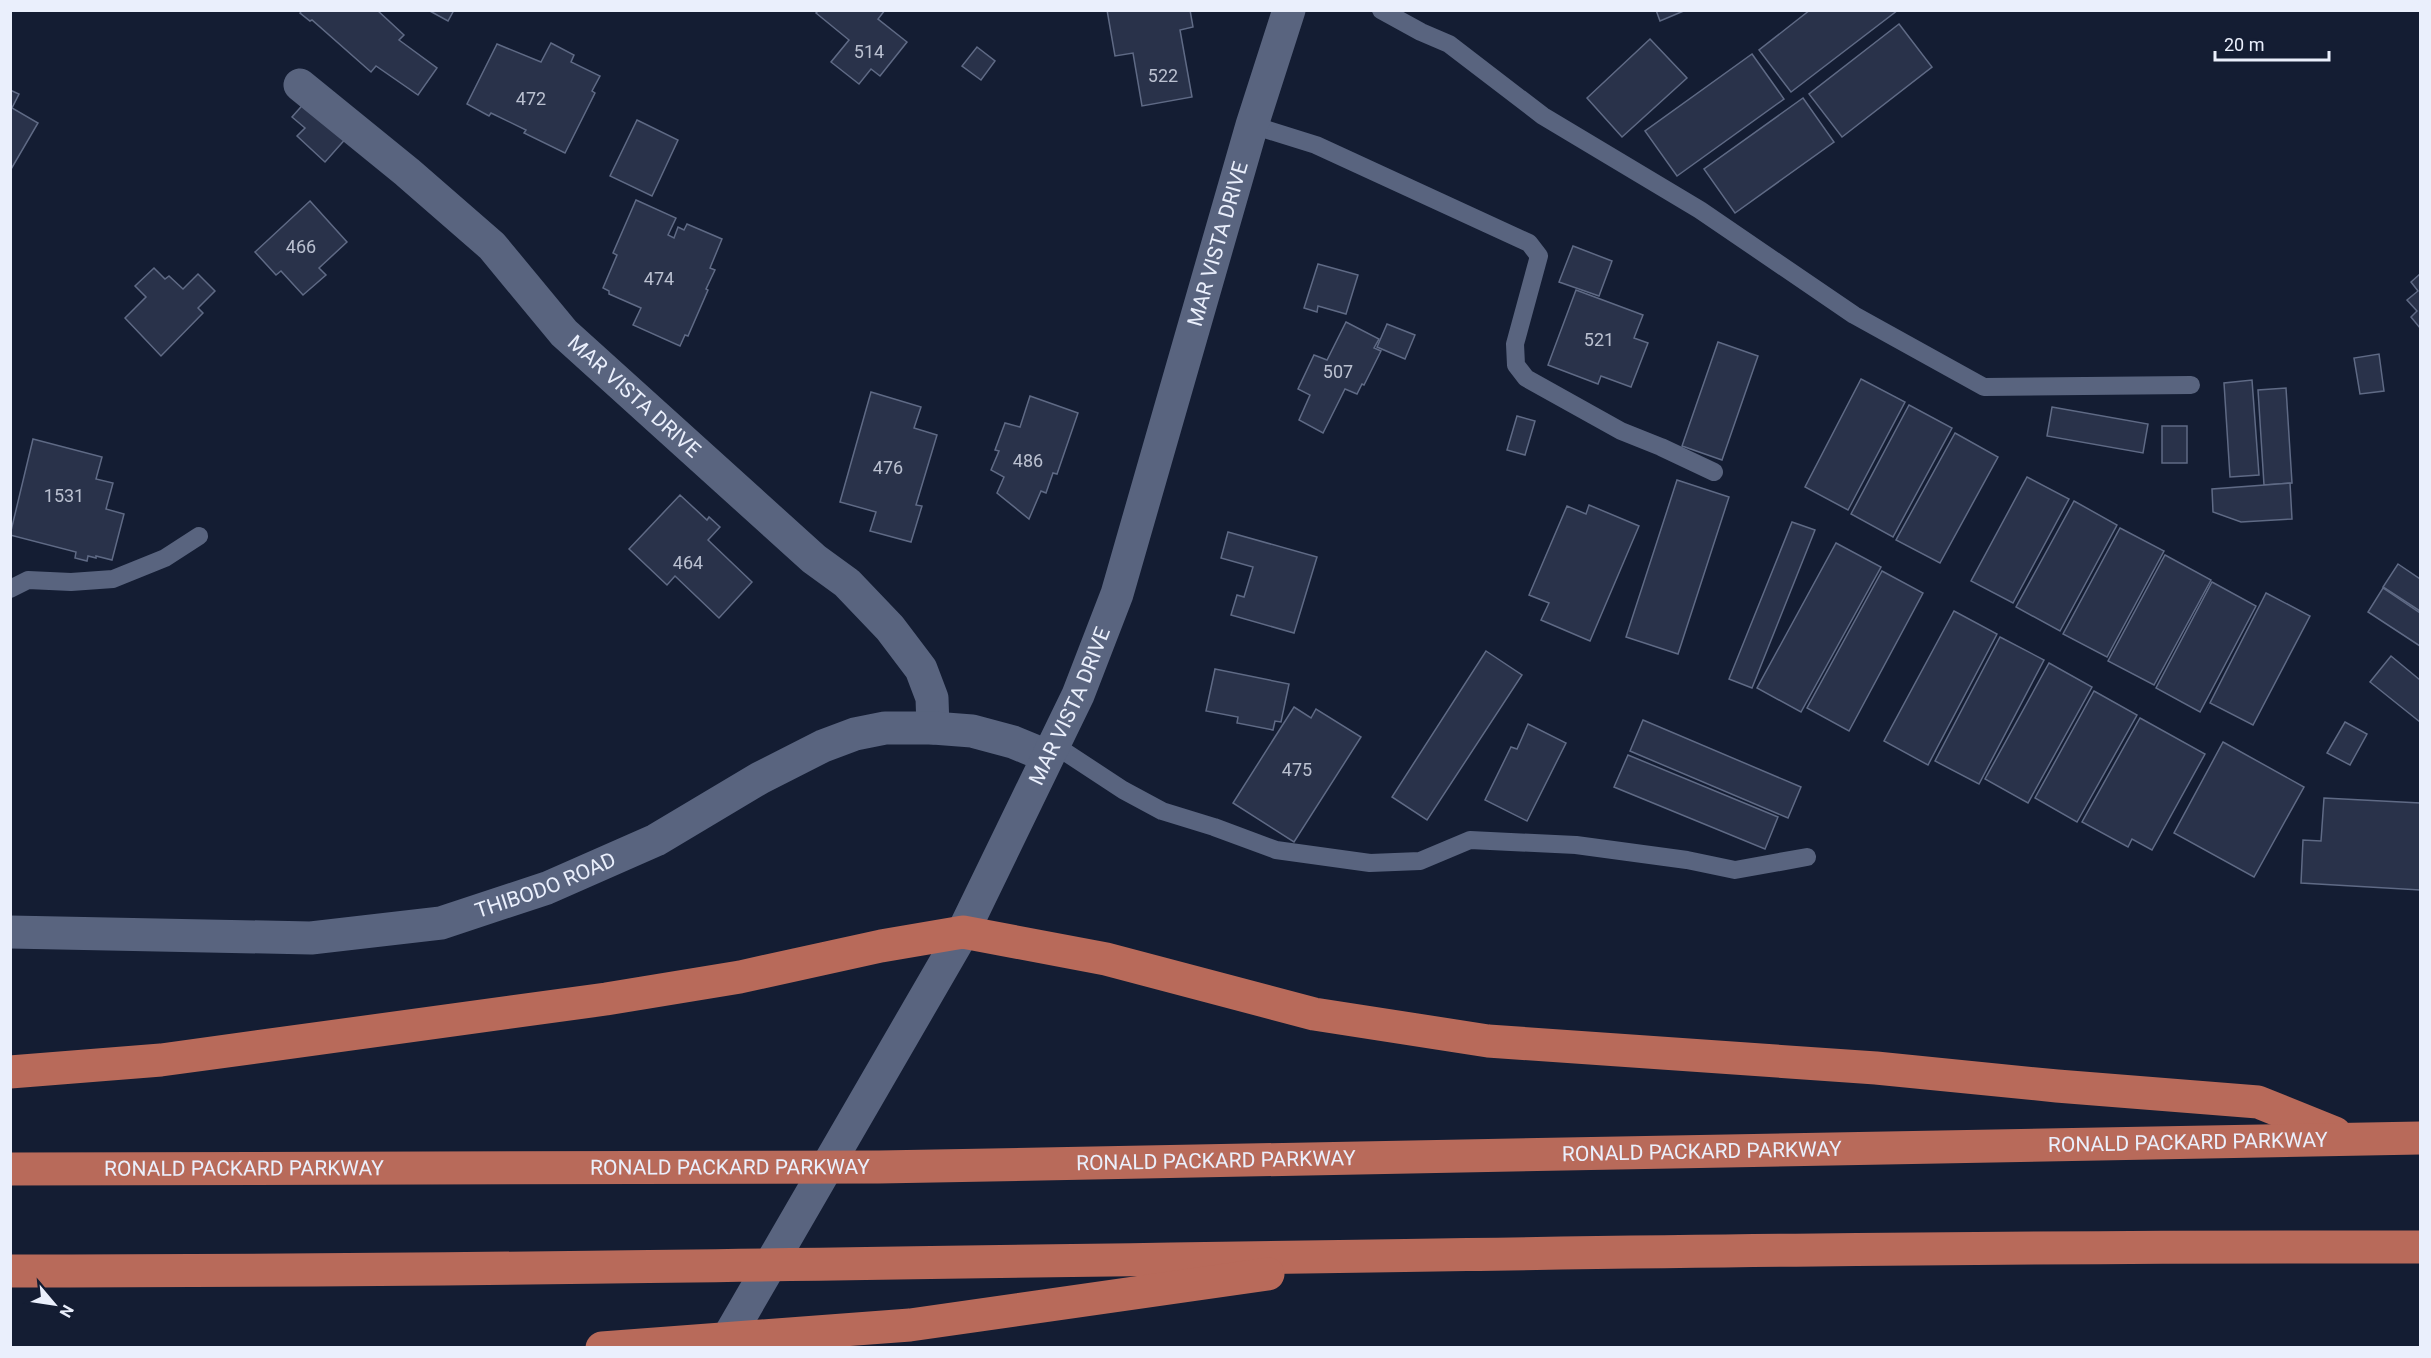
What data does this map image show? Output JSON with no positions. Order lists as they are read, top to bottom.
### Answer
{
  "streets": {
    "highway": ["RONALD PACKARD PARKWAY"],
    "street": ["MAR VISTA DRIVE", "THIBODO ROAD"]
  },
  "crossings": [
    ["MAR VISTA DRIVE", "THIBODO ROAD"]
  ],
  "house_numbers": [
    "514",
    "522",
    "472",
    "466",
    "474",
    "521",
    "507",
    "486",
    "476",
    "1531",
    "464",
    "475"
  ],
  "scale_bar": "20 m",
  "north": "bottom right"
}
